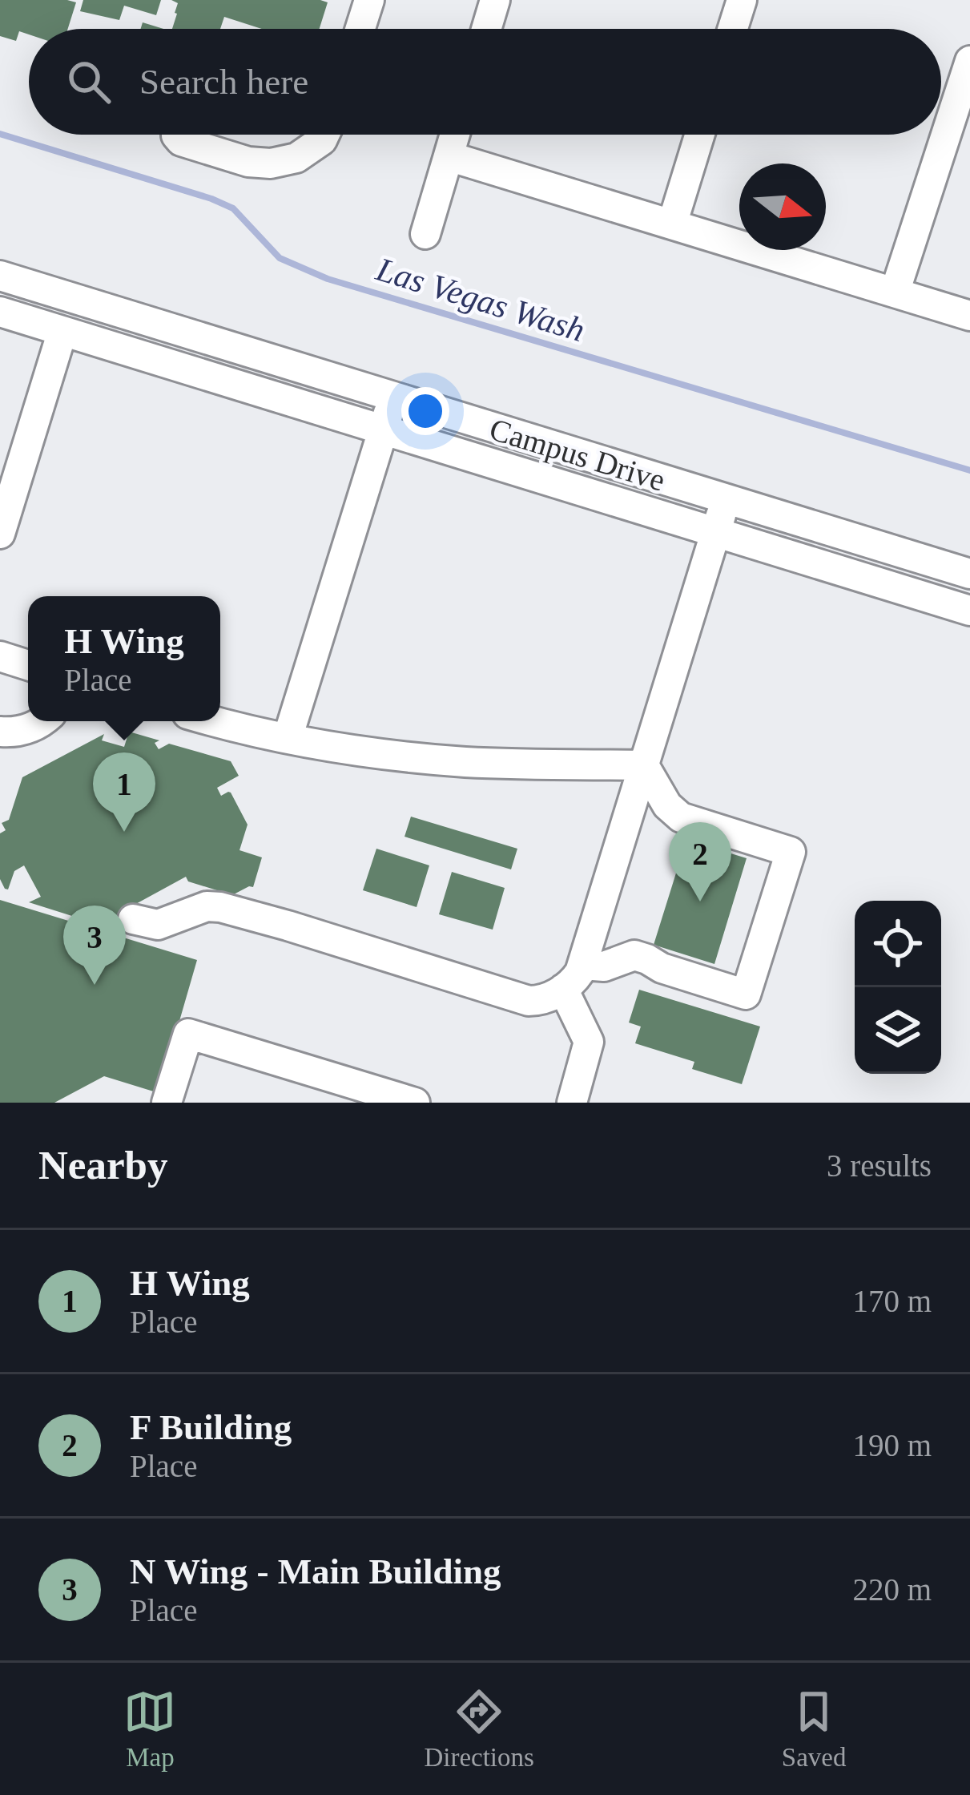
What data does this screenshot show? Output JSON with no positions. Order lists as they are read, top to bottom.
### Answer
{
  "streets": {
    "street": ["Campus Drive"]
  },
  "water": ["Las Vegas Wash"],
  "north": "right",
  "page": {
    "search": "Search here",
    "popup": ["H Wing", "Place"],
    "pins": ["1", "2", "3"],
    "heading": ["Nearby", "3 results"],
    "list": [
      {
        "mark": "1",
        "name": "H Wing",
        "note": "Place",
        "value": "170 m"
      },
      {
        "mark": "2",
        "name": "F Building",
        "note": "Place",
        "value": "190 m"
      },
      {
        "mark": "3",
        "name": "N Wing - Main Building",
        "note": "Place",
        "value": "220 m"
      }
    ],
    "nav": ["Map", "Directions", "Saved"]
  }
}
